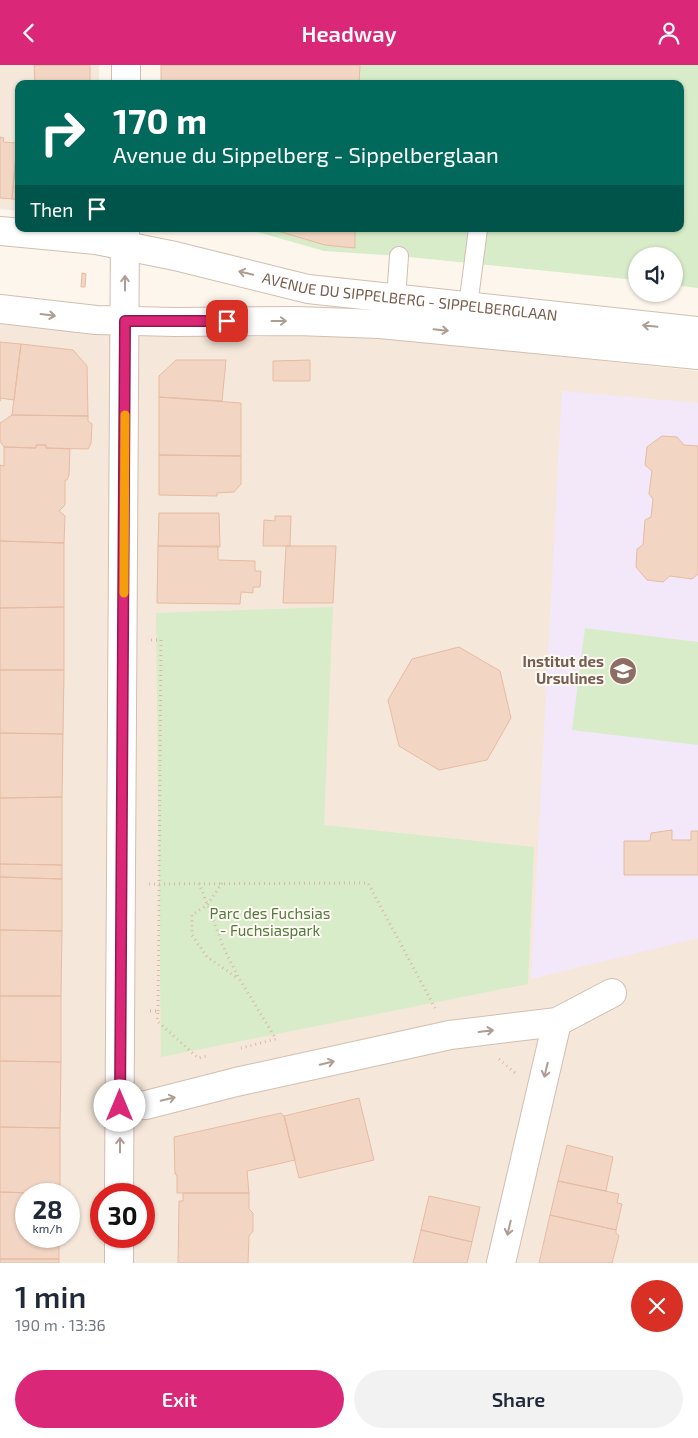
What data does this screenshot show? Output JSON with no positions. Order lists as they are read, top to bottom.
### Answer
{
  "streets": {
    "street": ["AVENUE DU SIPPELBERG - SIPPELBERGLAAN"]
  },
  "parks": ["Parc des Fuchsias - Fuchsiaspark"],
  "places": {
    "school or university": ["Institut des Ursulines"]
  },
  "page": {
    "header": "Headway",
    "turn": ["170 m", "Avenue du Sippelberg - Sippelberglaan"],
    "then": "Then",
    "speed": "28 km/h",
    "limit": "30",
    "heading": ["1 min", "190 m · 13:36"],
    "buttons": ["Exit", "Share"]
  }
}
